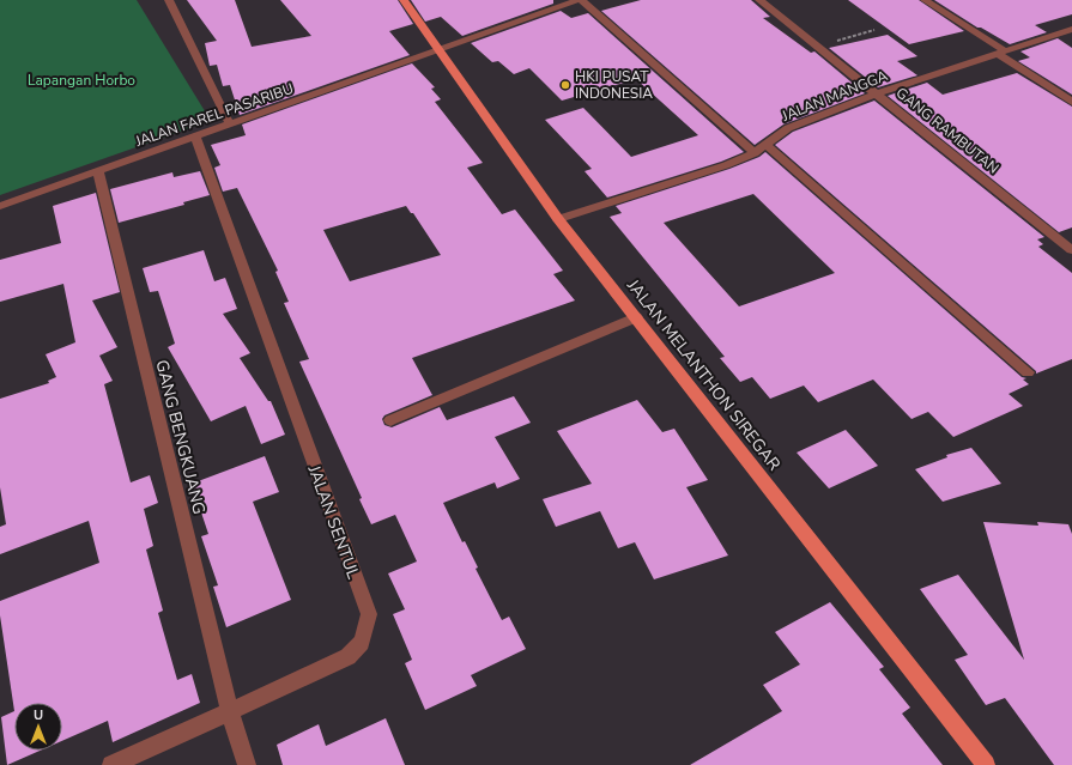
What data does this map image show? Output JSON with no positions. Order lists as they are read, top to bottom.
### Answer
{
  "streets": {
    "main road": ["JALAN MELANTHON SIREGAR"],
    "street": [
      "JALAN MANGGA",
      "JALAN FAREL PASARIBU",
      "GANG RAMBUTAN",
      "GANG BENGKUANG",
      "JALAN SENTUL"
    ]
  },
  "crossings": [
    ["JALAN MANGGA", "GANG RAMBUTAN"],
    ["JALAN MANGGA", "JALAN MELANTHON SIREGAR"],
    ["JALAN FAREL PASARIBU", "JALAN MELANTHON SIREGAR"],
    ["JALAN FAREL PASARIBU", "GANG BENGKUANG"],
    ["JALAN FAREL PASARIBU", "JALAN SENTUL"],
    ["GANG BENGKUANG", "JALAN SENTUL"]
  ],
  "parks": ["Lapangan Horbo"],
  "places": ["HKI PUSAT INDONESIA"],
  "north": "top"
}
